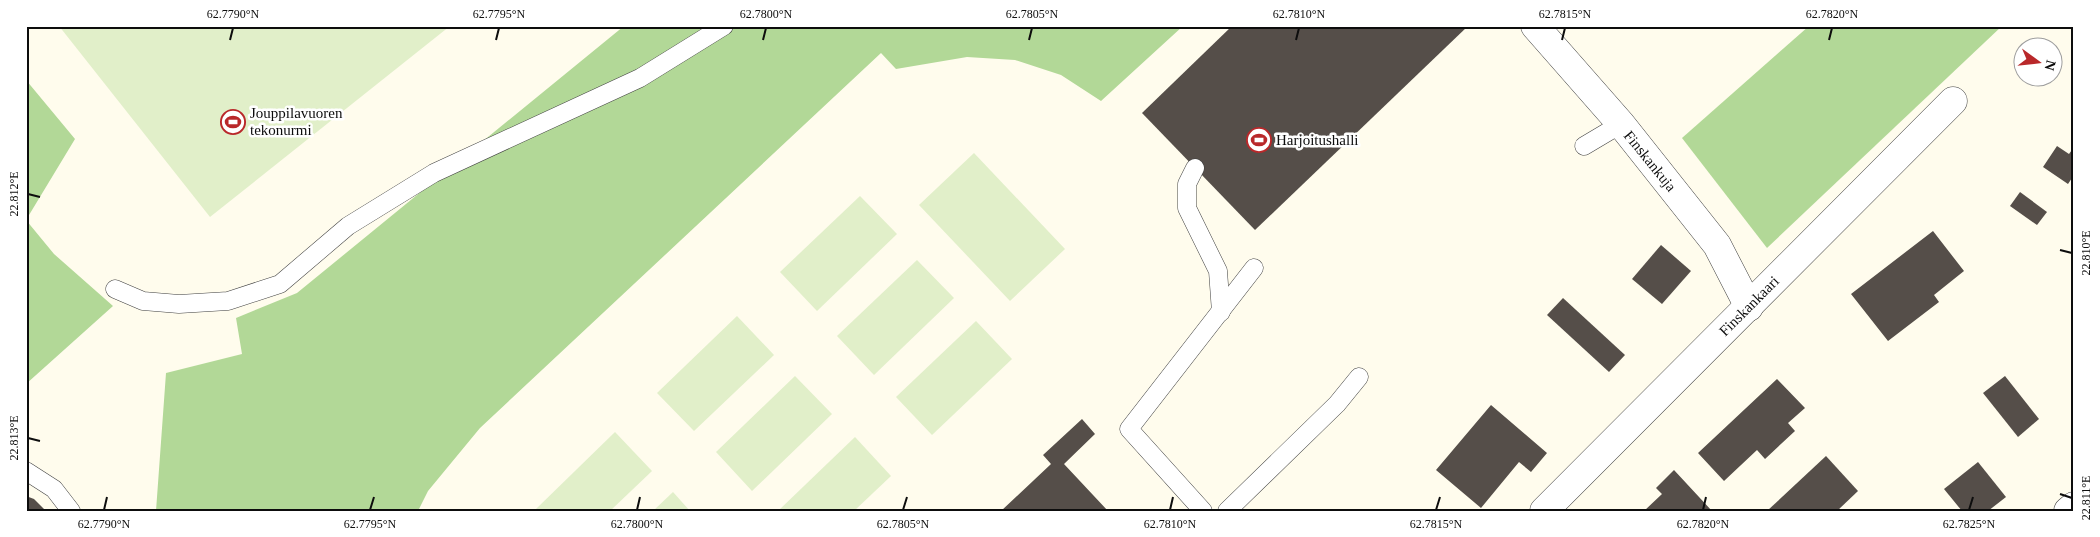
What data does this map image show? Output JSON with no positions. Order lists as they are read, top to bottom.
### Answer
{
  "streets": {
    "street": ["Finskankuja", "Finskankaari"]
  },
  "crossings": [
    ["Finskankuja", "Finskankaari"]
  ],
  "places": {
    "sports": ["Jouppilavuoren tekonurmi", "Harjoitushalli"]
  },
  "north": "right",
  "coordinates": [
    "62.7790°N",
    "62.7795°N",
    "62.7800°N",
    "62.7805°N",
    "62.7810°N",
    "62.7815°N",
    "62.7820°N",
    "22.812°E",
    "22.810°E",
    "22.813°E",
    "22.811°E",
    "62.7825°N"
  ]
}
